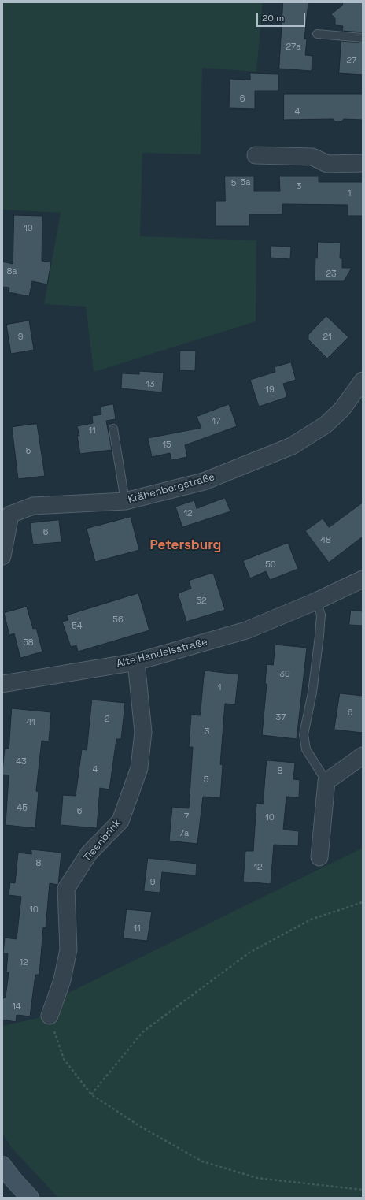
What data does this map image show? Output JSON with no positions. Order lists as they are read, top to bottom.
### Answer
{
  "streets": {
    "street": ["Krähenbergstraße", "Alte Handelsstraße", "Tieenbrink"]
  },
  "crossings": [
    ["Alte Handelsstraße", "Tieenbrink"]
  ],
  "districts": ["Petersburg"],
  "house_numbers": [
    "27a",
    "27",
    "6",
    "4",
    "5a",
    "5",
    "3",
    "1",
    "10",
    "8a",
    "23",
    "9",
    "21",
    "13",
    "19",
    "17",
    "11",
    "15",
    "5",
    "12",
    "6",
    "48",
    "50",
    "52",
    "56",
    "54",
    "58",
    "39",
    "1",
    "6",
    "37",
    "2",
    "41",
    "3",
    "43",
    "4",
    "8",
    "5",
    "45",
    "6",
    "7",
    "10",
    "7a",
    "8",
    "12",
    "9",
    "10",
    "11",
    "12",
    "14"
  ],
  "scale_bar": "20 m"
}
